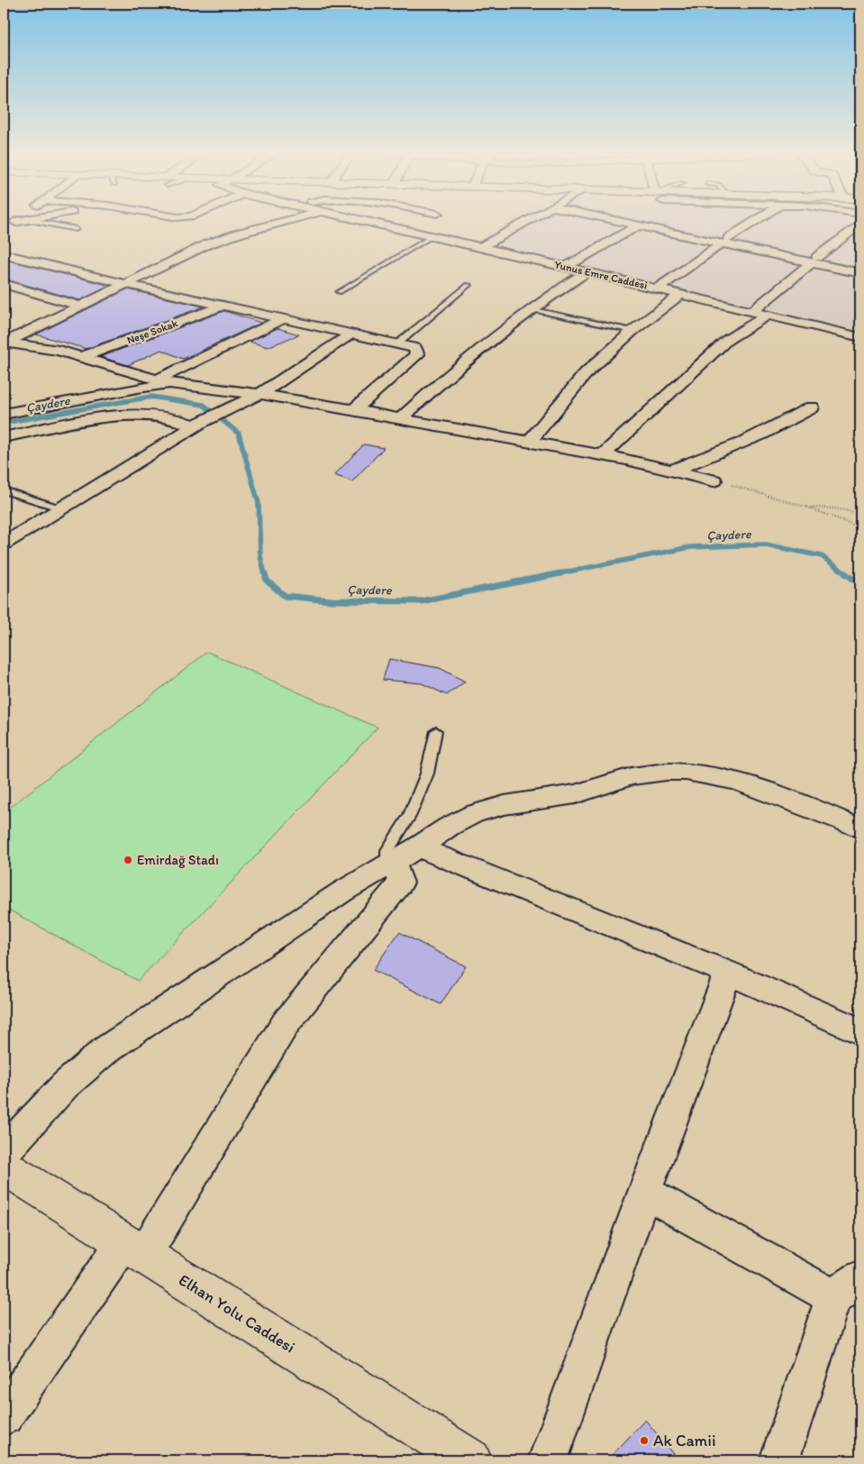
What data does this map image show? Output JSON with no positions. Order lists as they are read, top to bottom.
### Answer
{
  "streets": {
    "main road": ["Elhan Yolu Caddesi"],
    "street": ["Yunus Emre Caddesi", "Neşe Sokak"]
  },
  "water": ["Çaydere"],
  "places": ["Emirdağ Stadı", "Ak Camii"]
}
